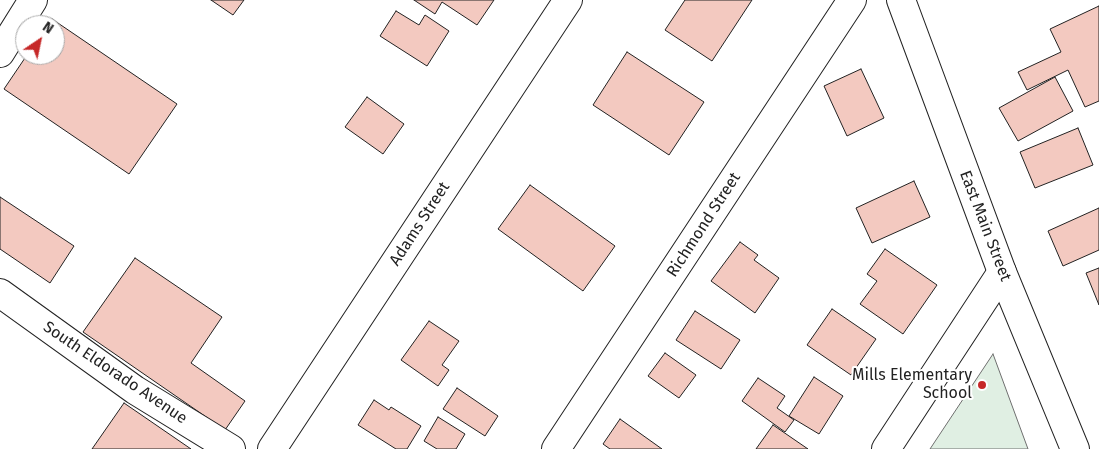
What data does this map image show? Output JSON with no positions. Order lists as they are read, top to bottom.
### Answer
{
  "streets": {
    "street": [
      "Adams Street",
      "Richmond Street",
      "East Main Street",
      "South Eldorado Avenue"
    ]
  },
  "places": ["Mills Elementary School"],
  "north": "top right"
}
